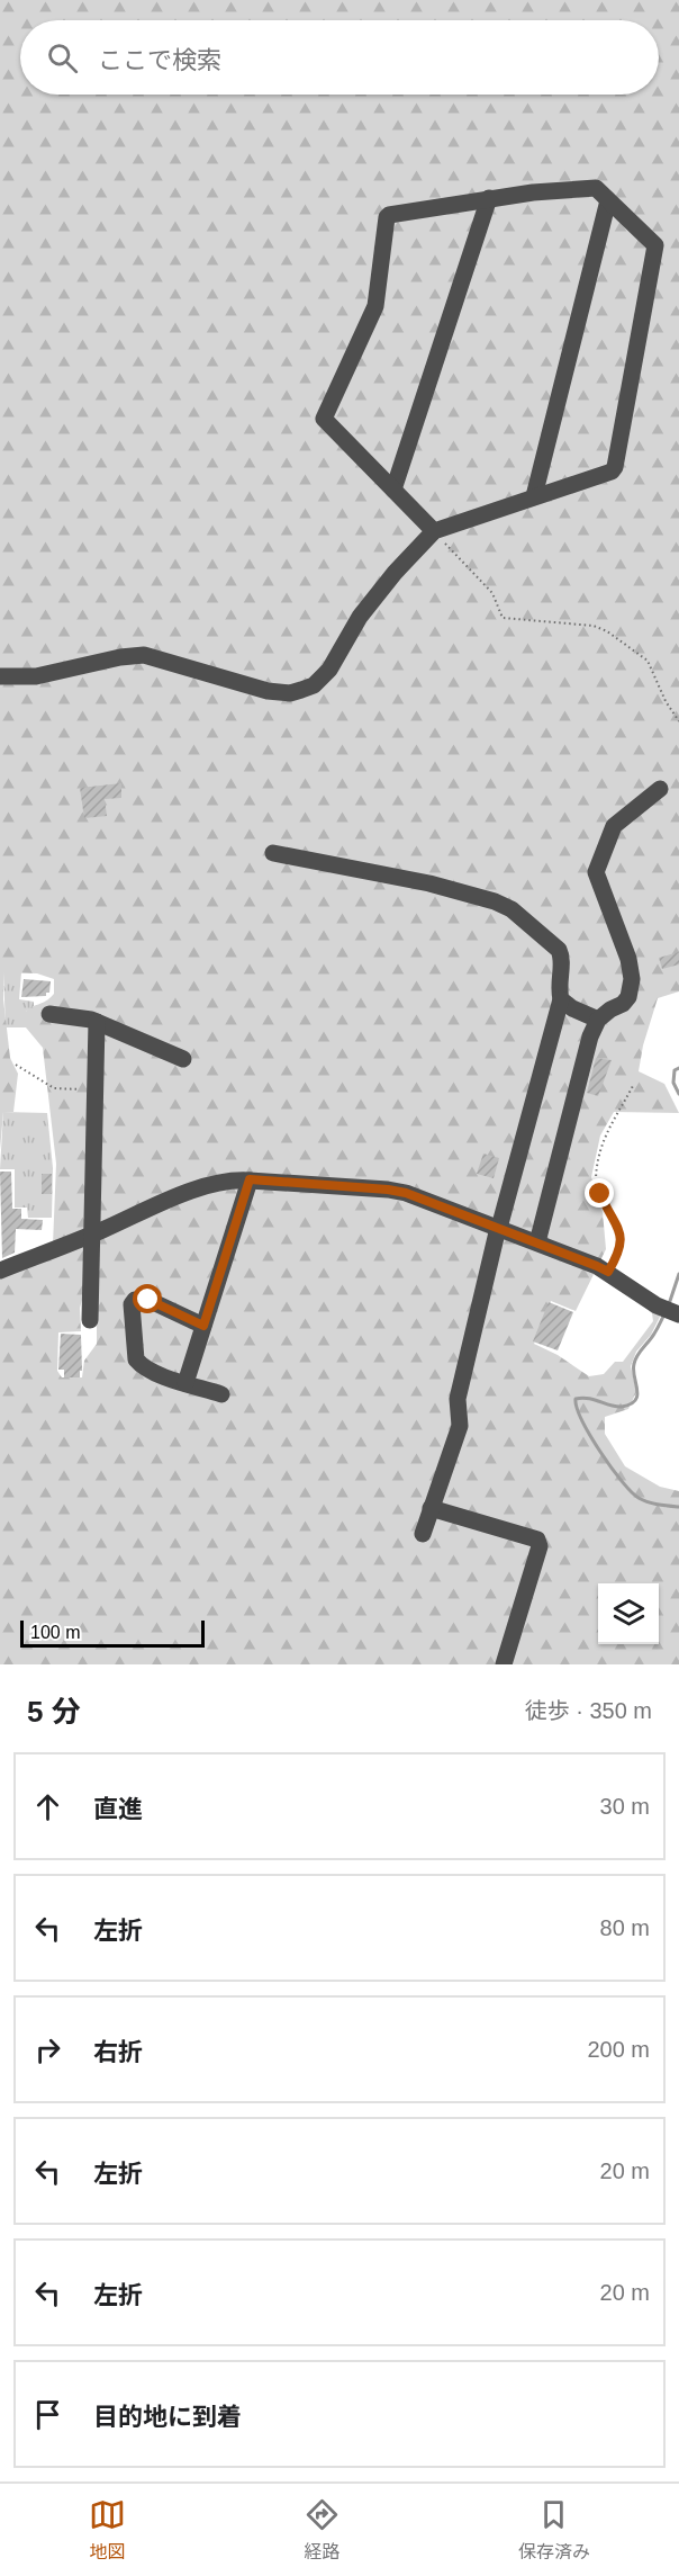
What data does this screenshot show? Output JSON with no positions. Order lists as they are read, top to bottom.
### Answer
{
  "scale_bar": "100 m",
  "page": {
    "search": "ここで検索",
    "scale": "100 m",
    "heading": ["5 分", "徒歩 · 350 m"],
    "list": [
      ["直進", "30 m"],
      ["左折", "80 m"],
      ["右折", "200 m"],
      ["左折", "20 m"],
      ["左折", "20 m"],
      "目的地に到着"
    ],
    "nav": ["地図", "経路", "保存済み"]
  }
}
